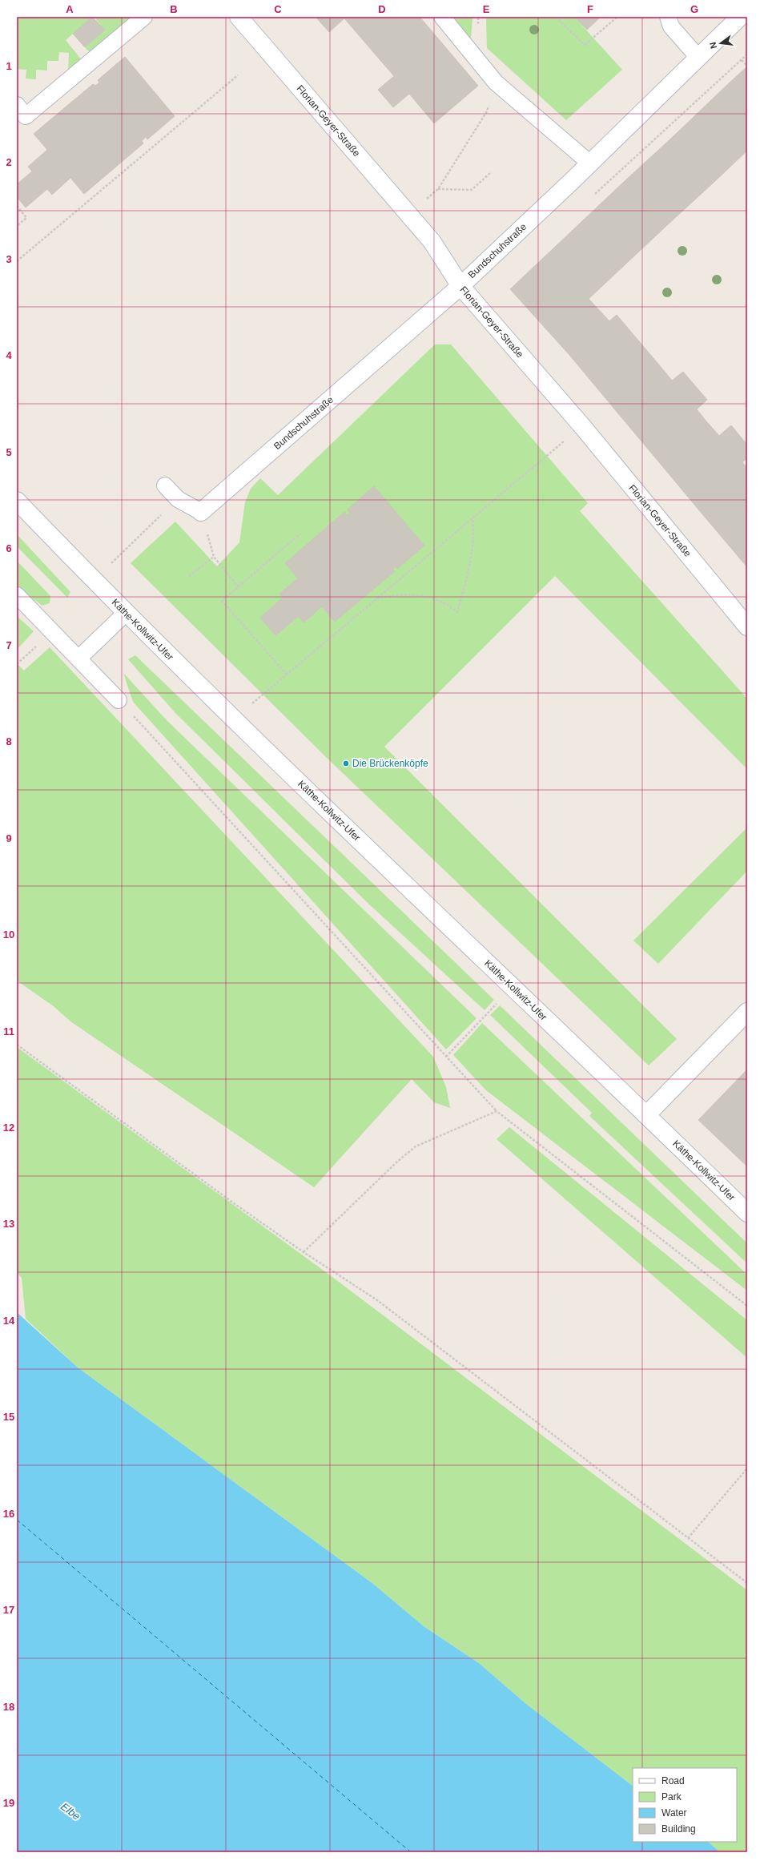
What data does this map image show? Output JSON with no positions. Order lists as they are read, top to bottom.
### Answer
{
  "streets": {
    "street": ["Florian-Geyer-Straße", "Bundschuhstraße", "Käthe-Kollwitz-Ufer"]
  },
  "crossings": [
    ["Florian-Geyer-Straße", "Bundschuhstraße"]
  ],
  "water": ["Elbe"],
  "places": ["Die Brückenköpfe"],
  "legend": [
    "Road",
    "Park",
    "Water",
    "Building"
  ],
  "north": "left",
  "grid": {
    "columns": [
      "A",
      "B",
      "C",
      "D",
      "E",
      "F",
      "G"
    ],
    "rows": [
      "1",
      "2",
      "3",
      "4",
      "5",
      "6",
      "7",
      "8",
      "9",
      "10",
      "11",
      "12",
      "13",
      "14",
      "15",
      "16",
      "17",
      "18",
      "19"
    ]
  }
}
